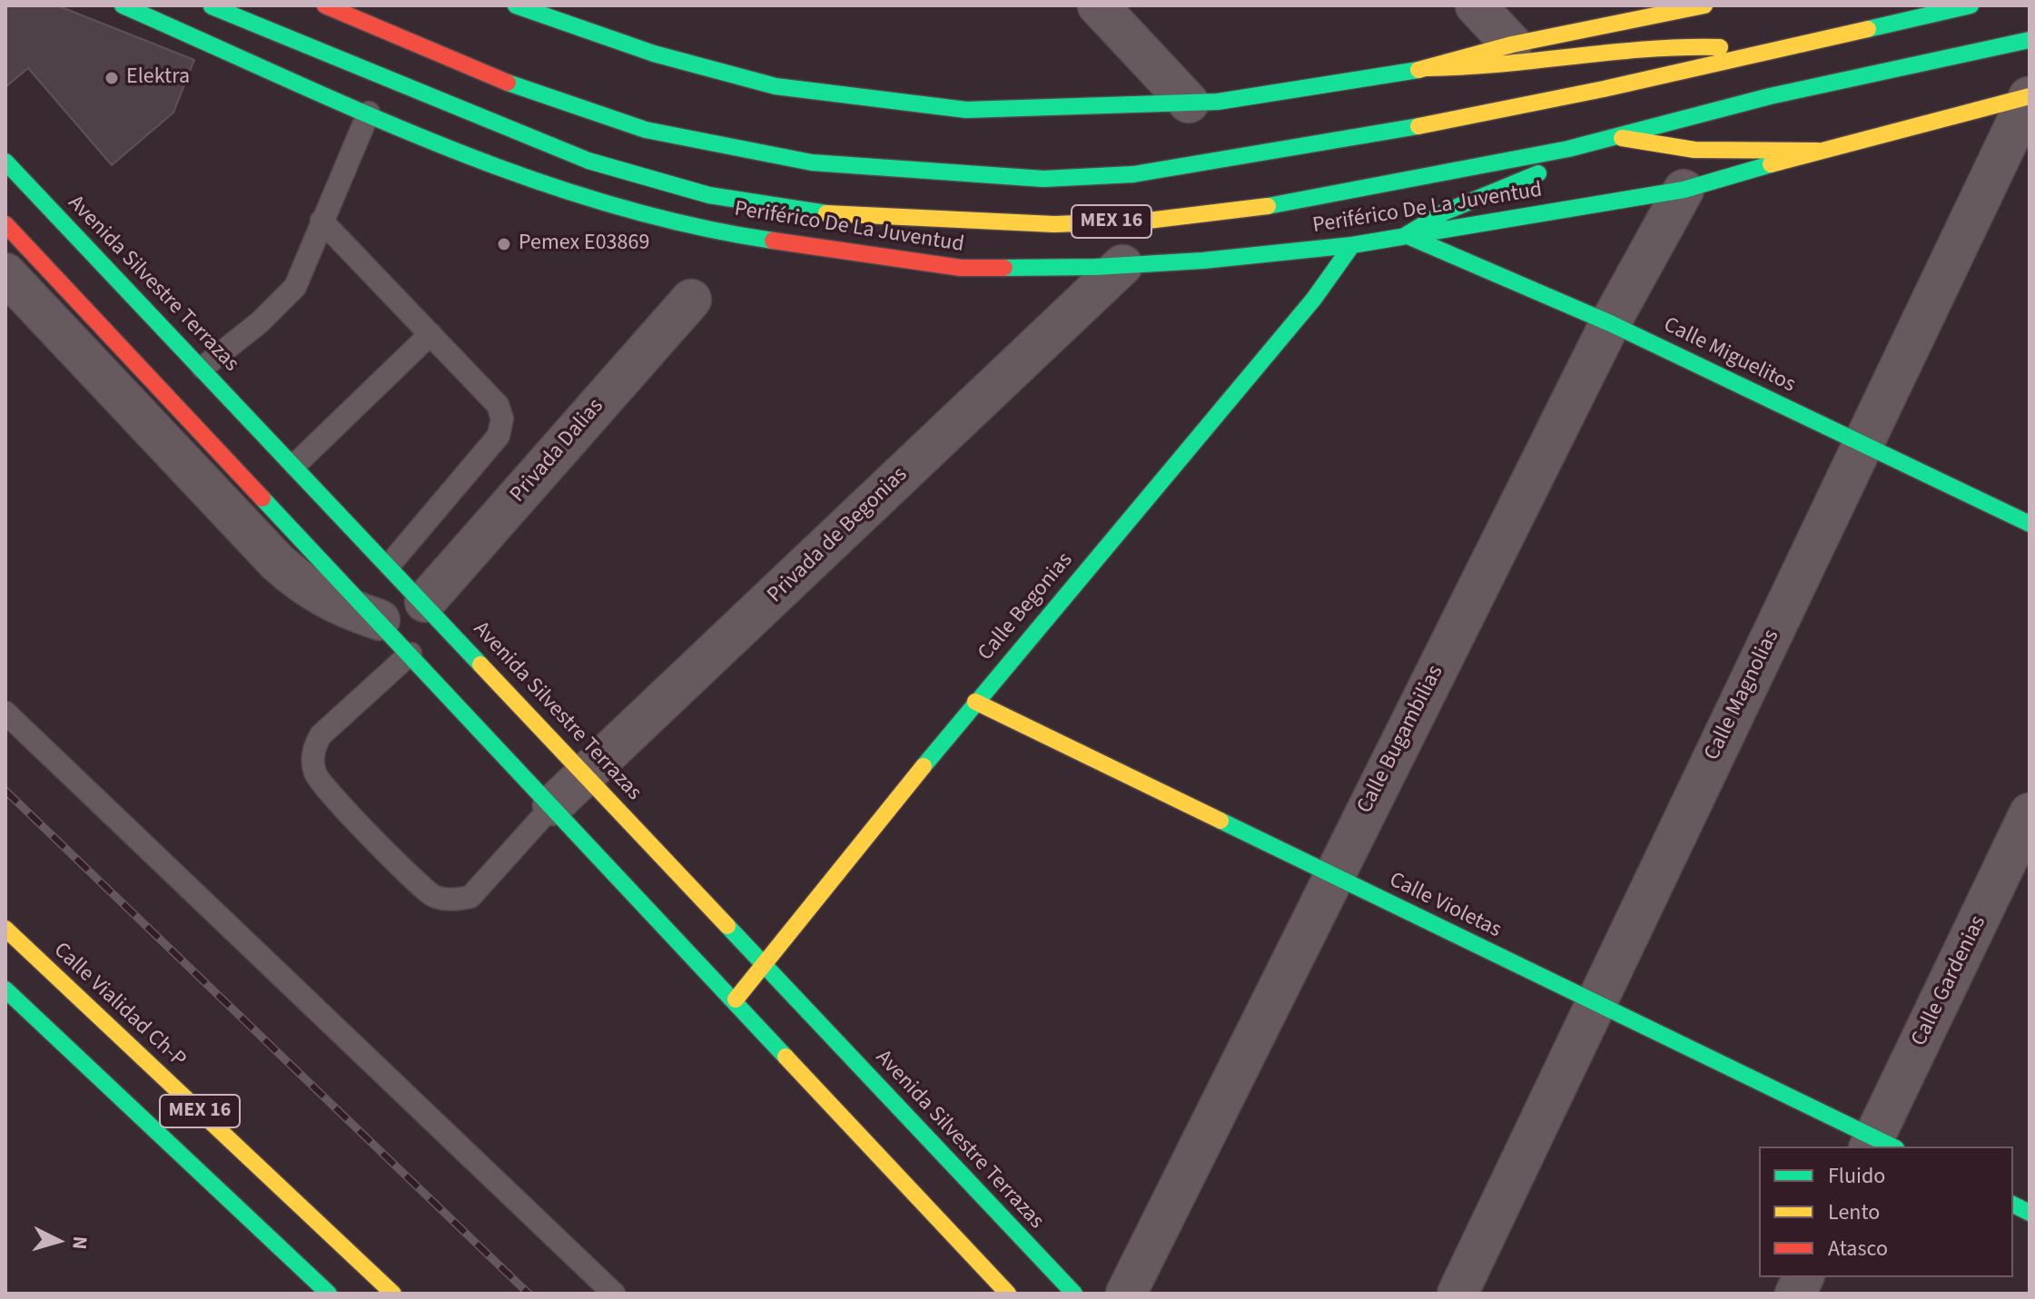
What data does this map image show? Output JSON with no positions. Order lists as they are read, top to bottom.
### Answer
{
  "streets": {
    "main road": [
      "Periférico De La Juventud",
      "MEX 16",
      "Avenida Silvestre Terrazas",
      "Calle Miguelitos",
      "Calle Begonias",
      "Calle Violetas",
      "Calle Vialidad Ch-P"
    ],
    "street": [
      "Privada Dalias",
      "Privada de Begonias",
      "Calle Magnolias",
      "Calle Bugambilias",
      "Calle Gardenias"
    ]
  },
  "crossings": [
    ["Periférico De La Juventud", "Calle Miguelitos"],
    ["Periférico De La Juventud", "Privada de Begonias"],
    ["Periférico De La Juventud", "Calle Begonias"],
    ["Periférico De La Juventud", "Calle Magnolias"],
    ["Periférico De La Juventud", "Calle Bugambilias"],
    ["Avenida Silvestre Terrazas", "Privada Dalias"],
    ["Avenida Silvestre Terrazas", "Privada de Begonias"],
    ["Avenida Silvestre Terrazas", "Calle Begonias"],
    ["Calle Miguelitos", "Calle Magnolias"],
    ["Calle Miguelitos", "Calle Bugambilias"],
    ["Calle Begonias", "Calle Violetas"],
    ["Calle Magnolias", "Calle Violetas"],
    ["Calle Bugambilias", "Calle Violetas"],
    ["Calle Violetas", "Calle Gardenias"]
  ],
  "places": ["Elektra", "Pemex E03869"],
  "legend": ["Fluido", "Lento", "Atasco"],
  "north": "right"
}
